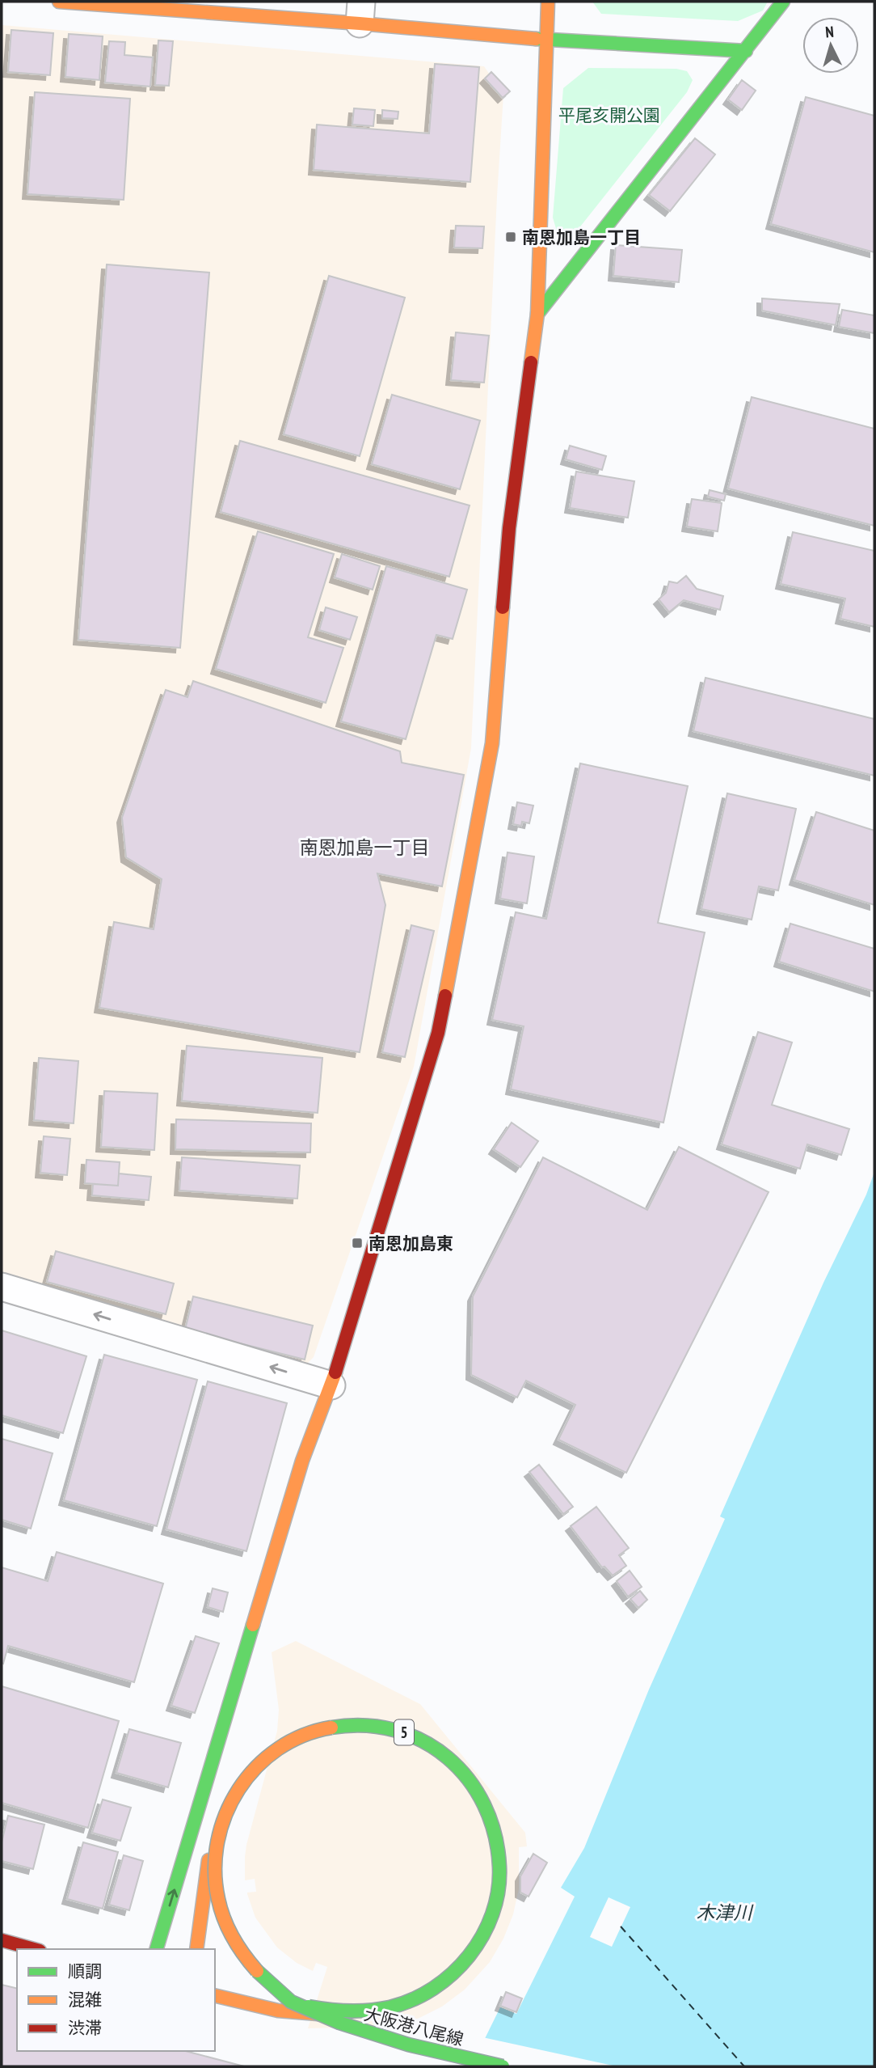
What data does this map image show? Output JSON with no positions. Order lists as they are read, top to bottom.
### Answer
{
  "streets": {
    "street": ["5", "大阪港八尾線"]
  },
  "districts": ["南恩加島一丁目"],
  "water": ["木津川"],
  "parks": ["平尾亥開公園"],
  "places": {
    "transit": ["南恩加島一丁目", "南恩加島東"]
  },
  "legend": ["順調", "混雑", "渋滞"],
  "north": "top"
}
